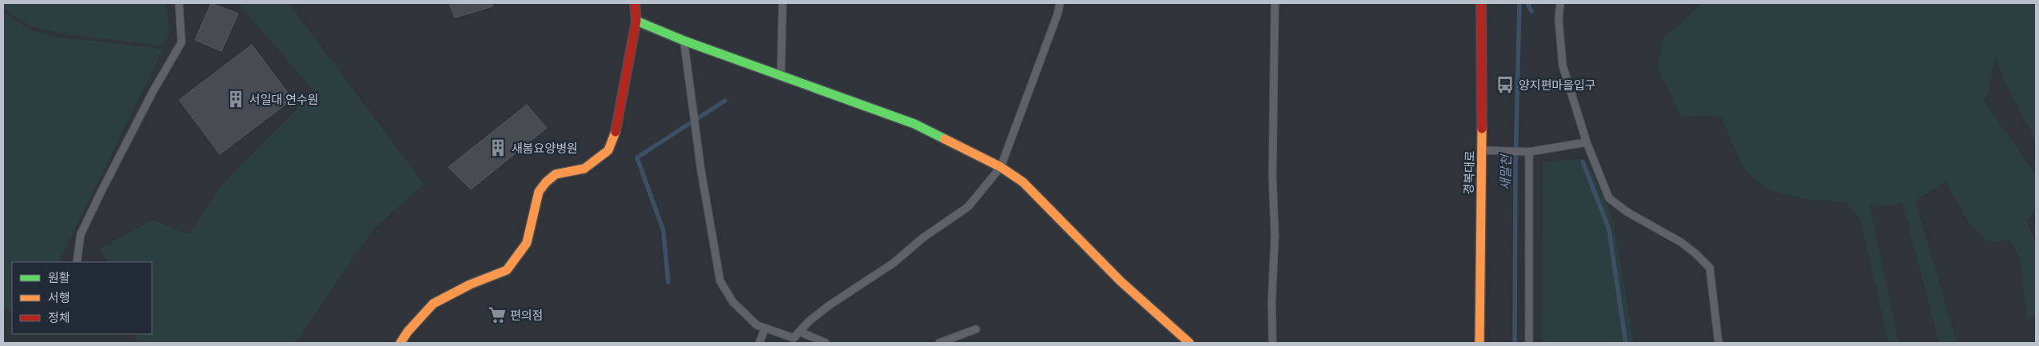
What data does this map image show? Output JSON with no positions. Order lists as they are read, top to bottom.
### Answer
{
  "streets": {
    "street": ["경복대로"]
  },
  "water": ["새말천"],
  "places": {
    "bus stop": ["양지편마을입구"],
    "building": ["서일대 연수원", "새봄요양병원"],
    "supermarket": ["편의점"]
  },
  "legend": ["원활", "서행", "정체"]
}
